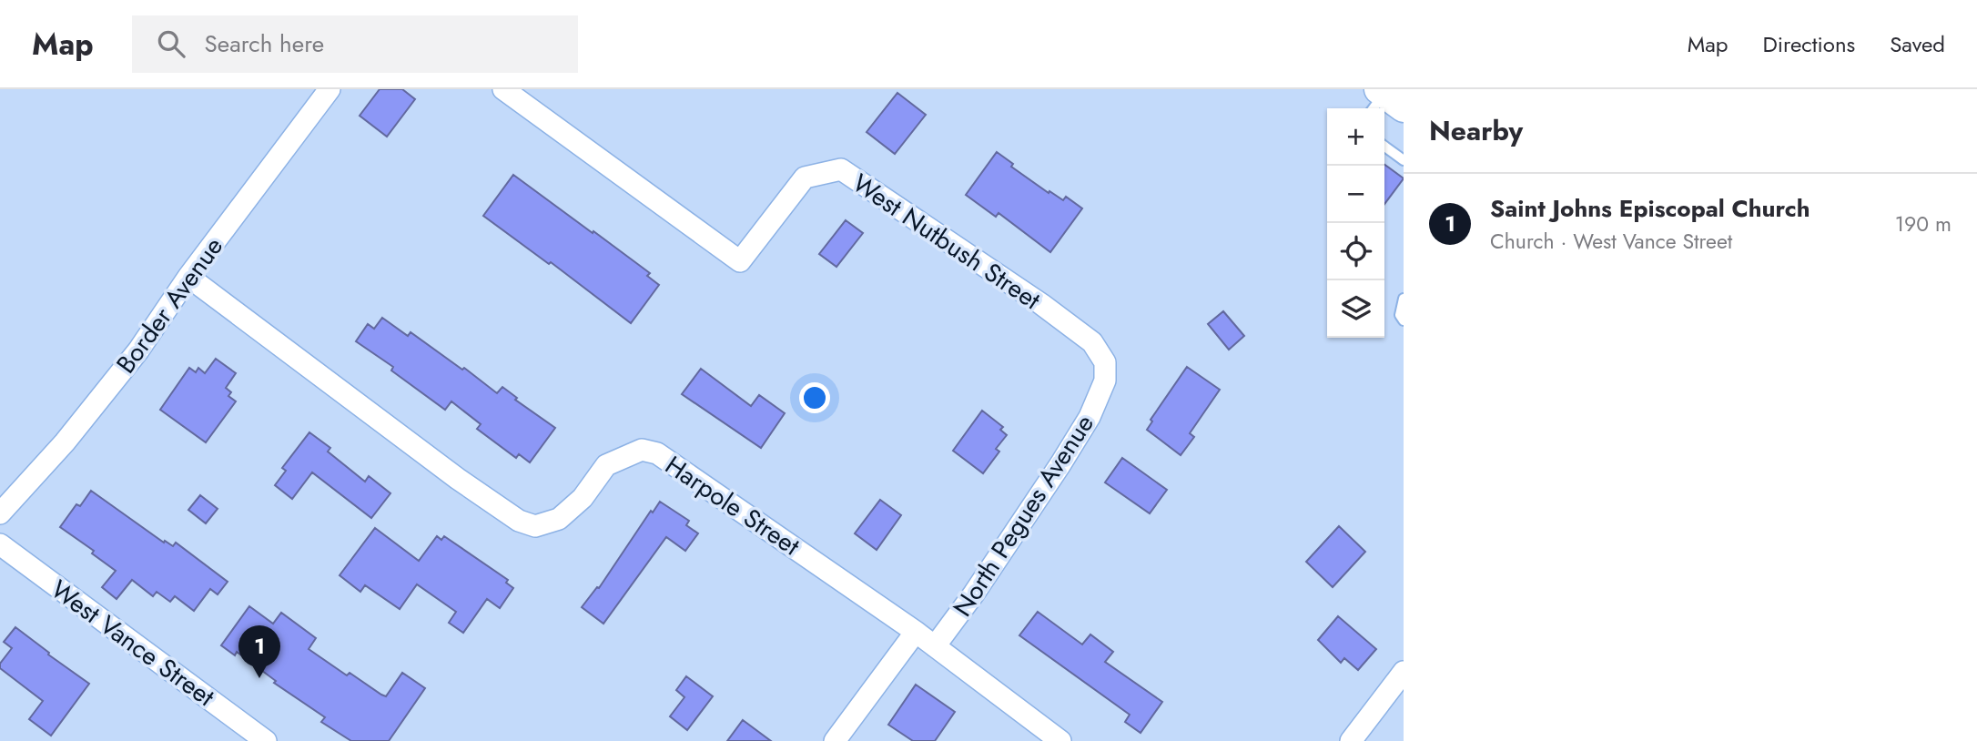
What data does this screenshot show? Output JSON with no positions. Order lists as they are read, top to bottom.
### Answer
{
  "streets": {
    "street": [
      "West Nutbush Street",
      "Border Avenue",
      "Harpole Street",
      "North Pegues Avenue",
      "West Vance Street"
    ]
  },
  "crossings": [
    ["West Nutbush Street", "North Pegues Avenue"],
    ["Border Avenue", "Harpole Street"],
    ["Harpole Street", "North Pegues Avenue"]
  ],
  "page": {
    "header": "Map",
    "search": "Search here",
    "nav": ["Map", "Directions", "Saved"],
    "heading": "Nearby",
    "map_buttons": ["+", "−"],
    "list": [
      {
        "mark": "1",
        "name": "Saint Johns Episcopal Church",
        "note": "Church · West Vance Street",
        "value": "190 m"
      }
    ],
    "pins": "1"
  }
}
